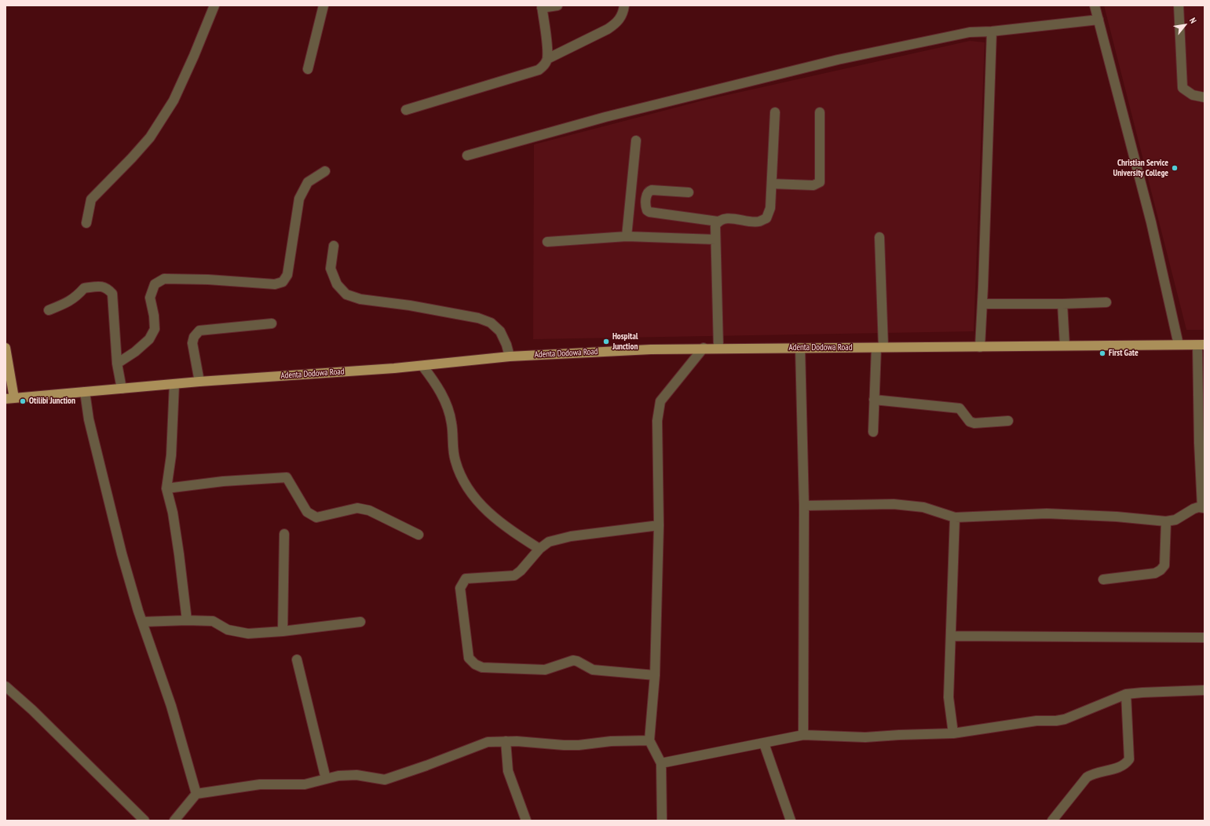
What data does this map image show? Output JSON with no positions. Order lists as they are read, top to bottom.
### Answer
{
  "streets": {
    "main road": ["Adenta Dodowa Road"]
  },
  "places": [
    "Christian Service University College",
    "Hospital Junction",
    "First Gate",
    "Otilibi Junction"
  ],
  "north": "top right"
}
